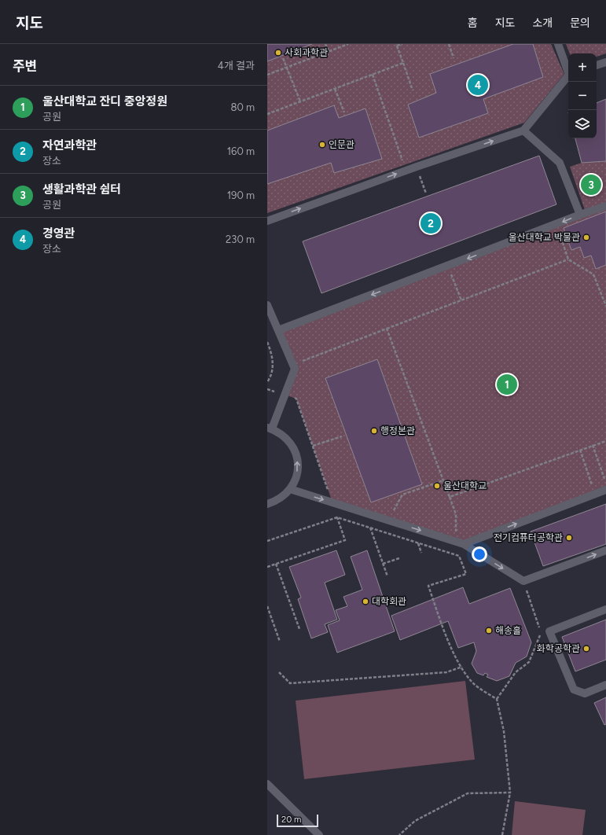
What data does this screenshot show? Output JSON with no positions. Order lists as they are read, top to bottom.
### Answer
{
  "places": [
    "사회과학관",
    "인문관",
    "울산대학교 박물관",
    "행정본관",
    "울산대학교",
    "전기컴퓨터공학관",
    "대학회관",
    "해송홀",
    "화학공학관"
  ],
  "scale_bar": "20 m",
  "page": {
    "header": "지도",
    "nav": [
      "홈",
      "지도",
      "소개",
      "문의"
    ],
    "heading": ["주변", "4개 결과"],
    "map_buttons": ["+", "−"],
    "pins": [
      "4",
      "3",
      "2",
      "1"
    ],
    "list": [
      {
        "mark": "1",
        "name": "울산대학교 잔디 중앙정원",
        "note": "공원",
        "value": "80 m"
      },
      {
        "mark": "2",
        "name": "자연과학관",
        "note": "장소",
        "value": "160 m"
      },
      {
        "mark": "3",
        "name": "생활과학관 쉼터",
        "note": "공원",
        "value": "190 m"
      },
      {
        "mark": "4",
        "name": "경영관",
        "note": "장소",
        "value": "230 m"
      }
    ],
    "scale": "20 m"
  }
}
